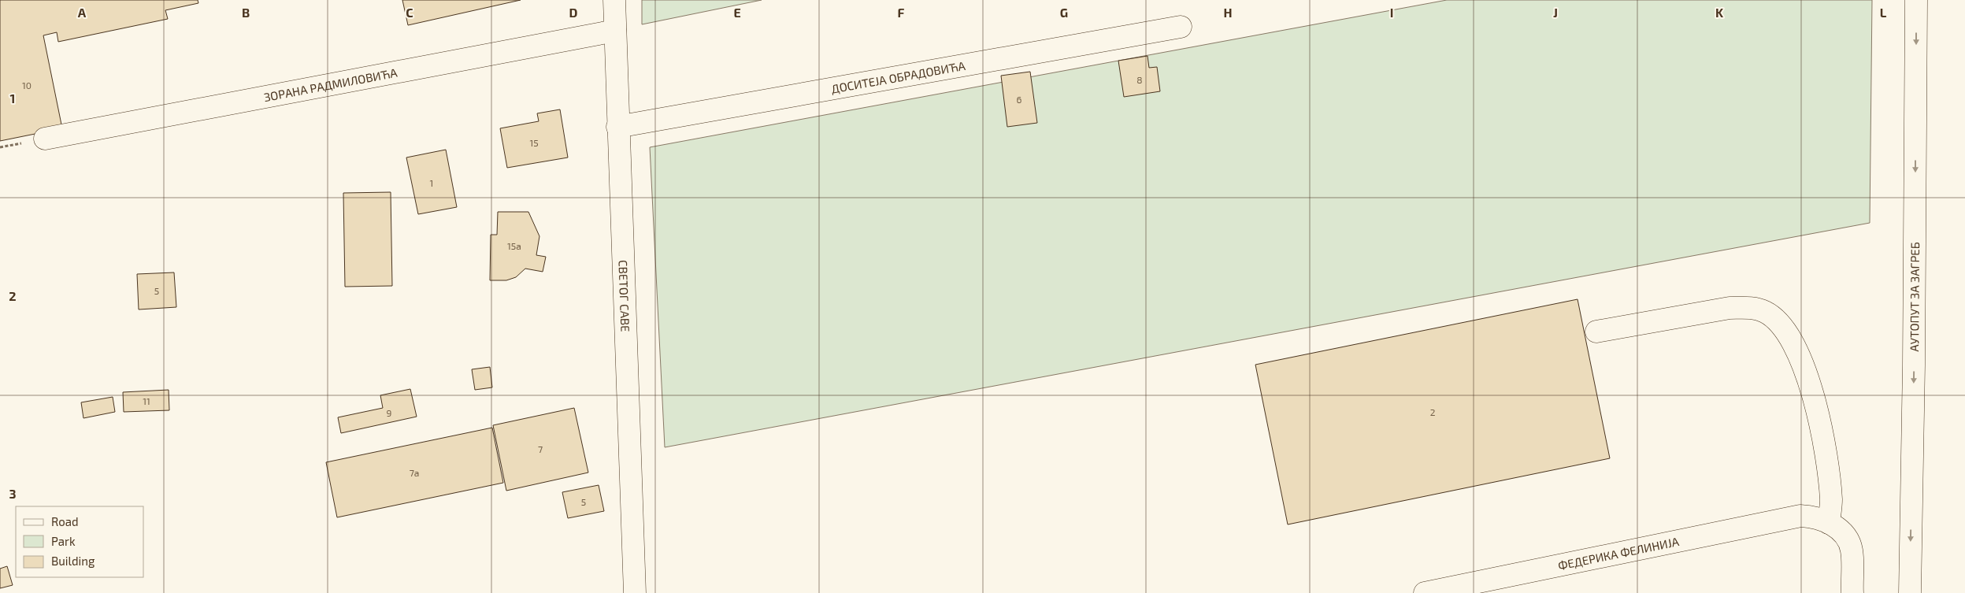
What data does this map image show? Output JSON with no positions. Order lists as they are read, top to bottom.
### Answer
{
  "streets": {
    "main road": [
      "ДОСИТЕЈА ОБРАДОВИЋА",
      "ЗОРАНА РАДМИЛОВИЋА",
      "СВЕТОГ САВЕ",
      "АУТОПУТ ЗА ЗАГРЕБ",
      "ФЕДЕРИКА ФЕЛИНИЈА"
    ]
  },
  "crossings": [
    ["ДОСИТЕЈА ОБРАДОВИЋА", "СВЕТОГ САВЕ"],
    ["ЗОРАНА РАДМИЛОВИЋА", "СВЕТОГ САВЕ"]
  ],
  "one_way": ["АУТОПУТ ЗА ЗАГРЕБ"],
  "house_numbers": [
    "8",
    "10",
    "6",
    "15",
    "1",
    "15a",
    "5",
    "11",
    "2",
    "9",
    "7",
    "7a",
    "5"
  ],
  "legend": ["Road", "Park", "Building"],
  "grid": {
    "columns": [
      "A",
      "B",
      "C",
      "D",
      "E",
      "F",
      "G",
      "H",
      "I",
      "J",
      "K",
      "L"
    ],
    "rows": ["1", "2", "3"]
  }
}
